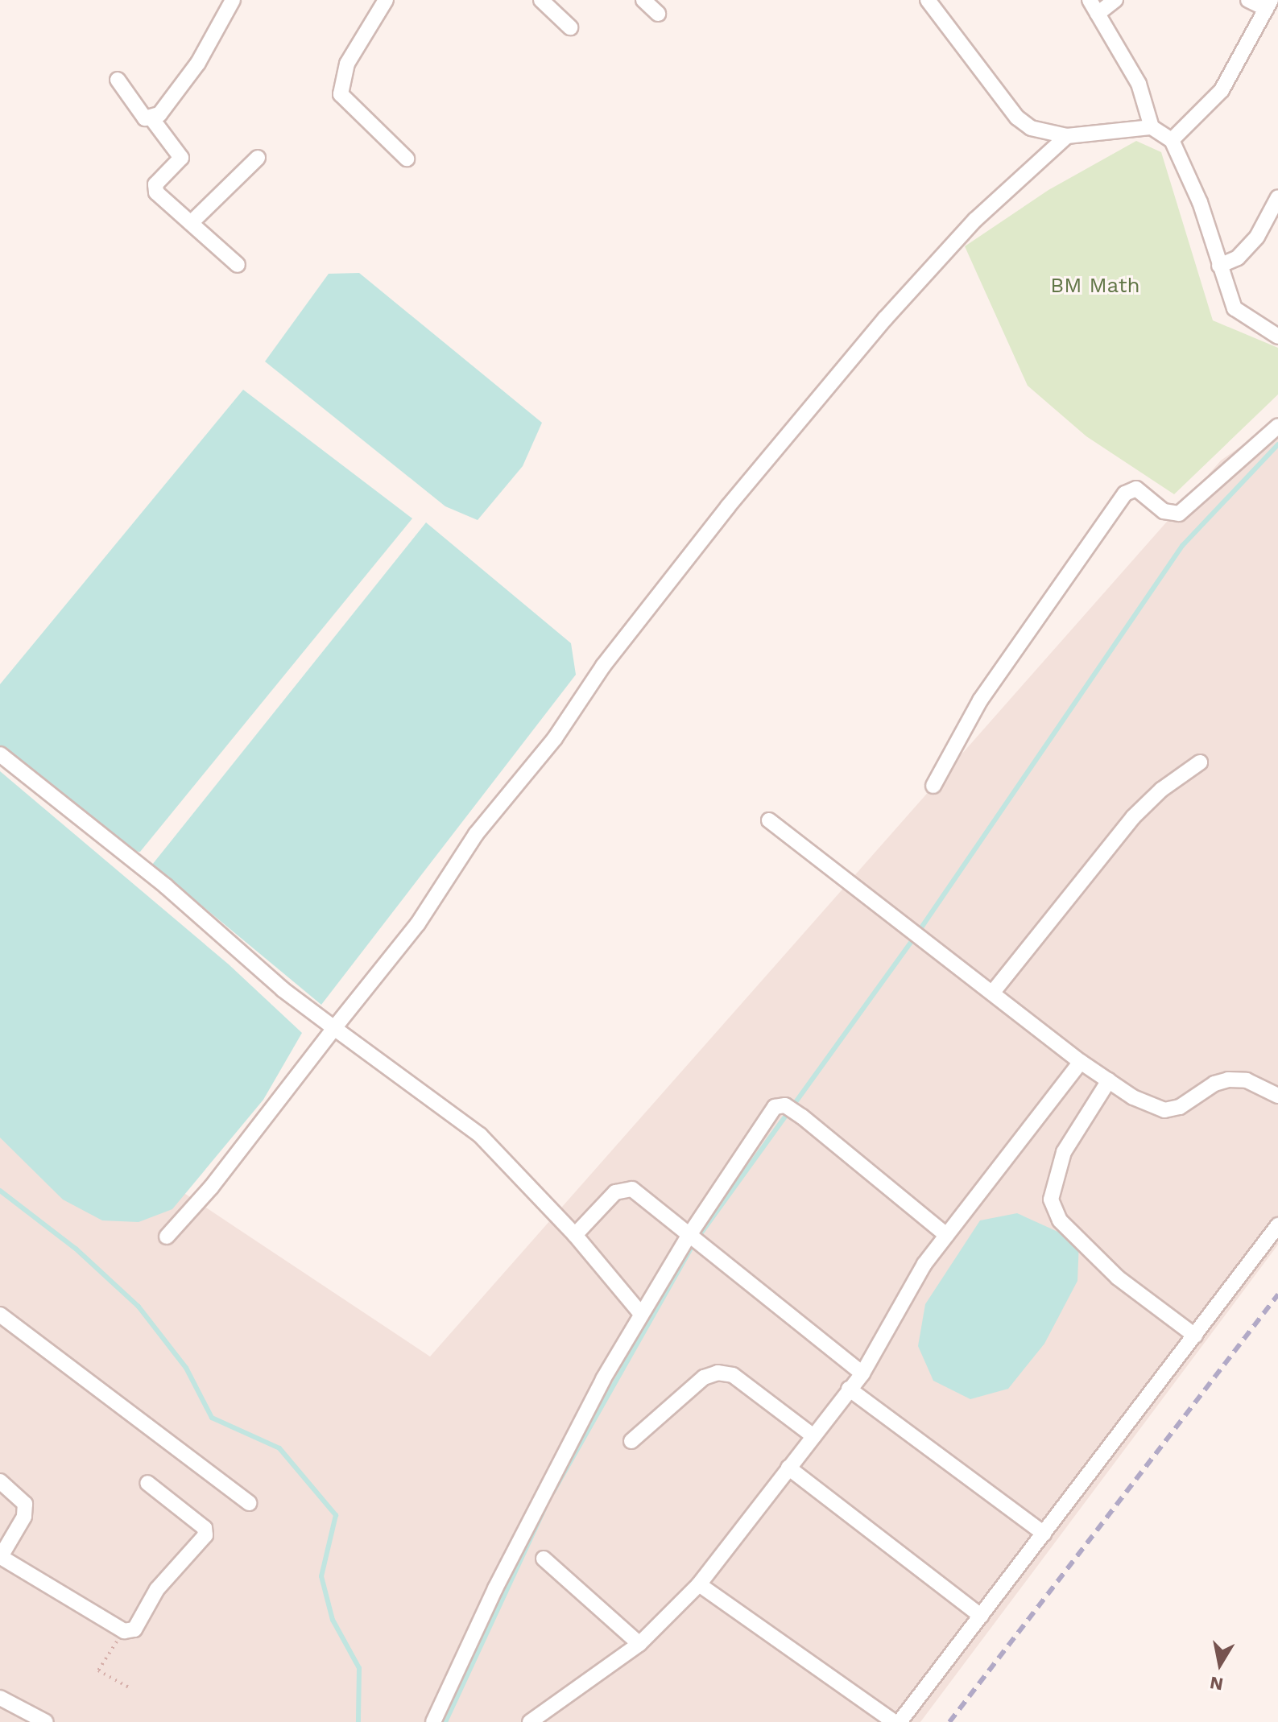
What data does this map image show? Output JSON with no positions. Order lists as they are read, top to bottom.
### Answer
{
  "parks": ["BM Math"],
  "north": "bottom"
}
